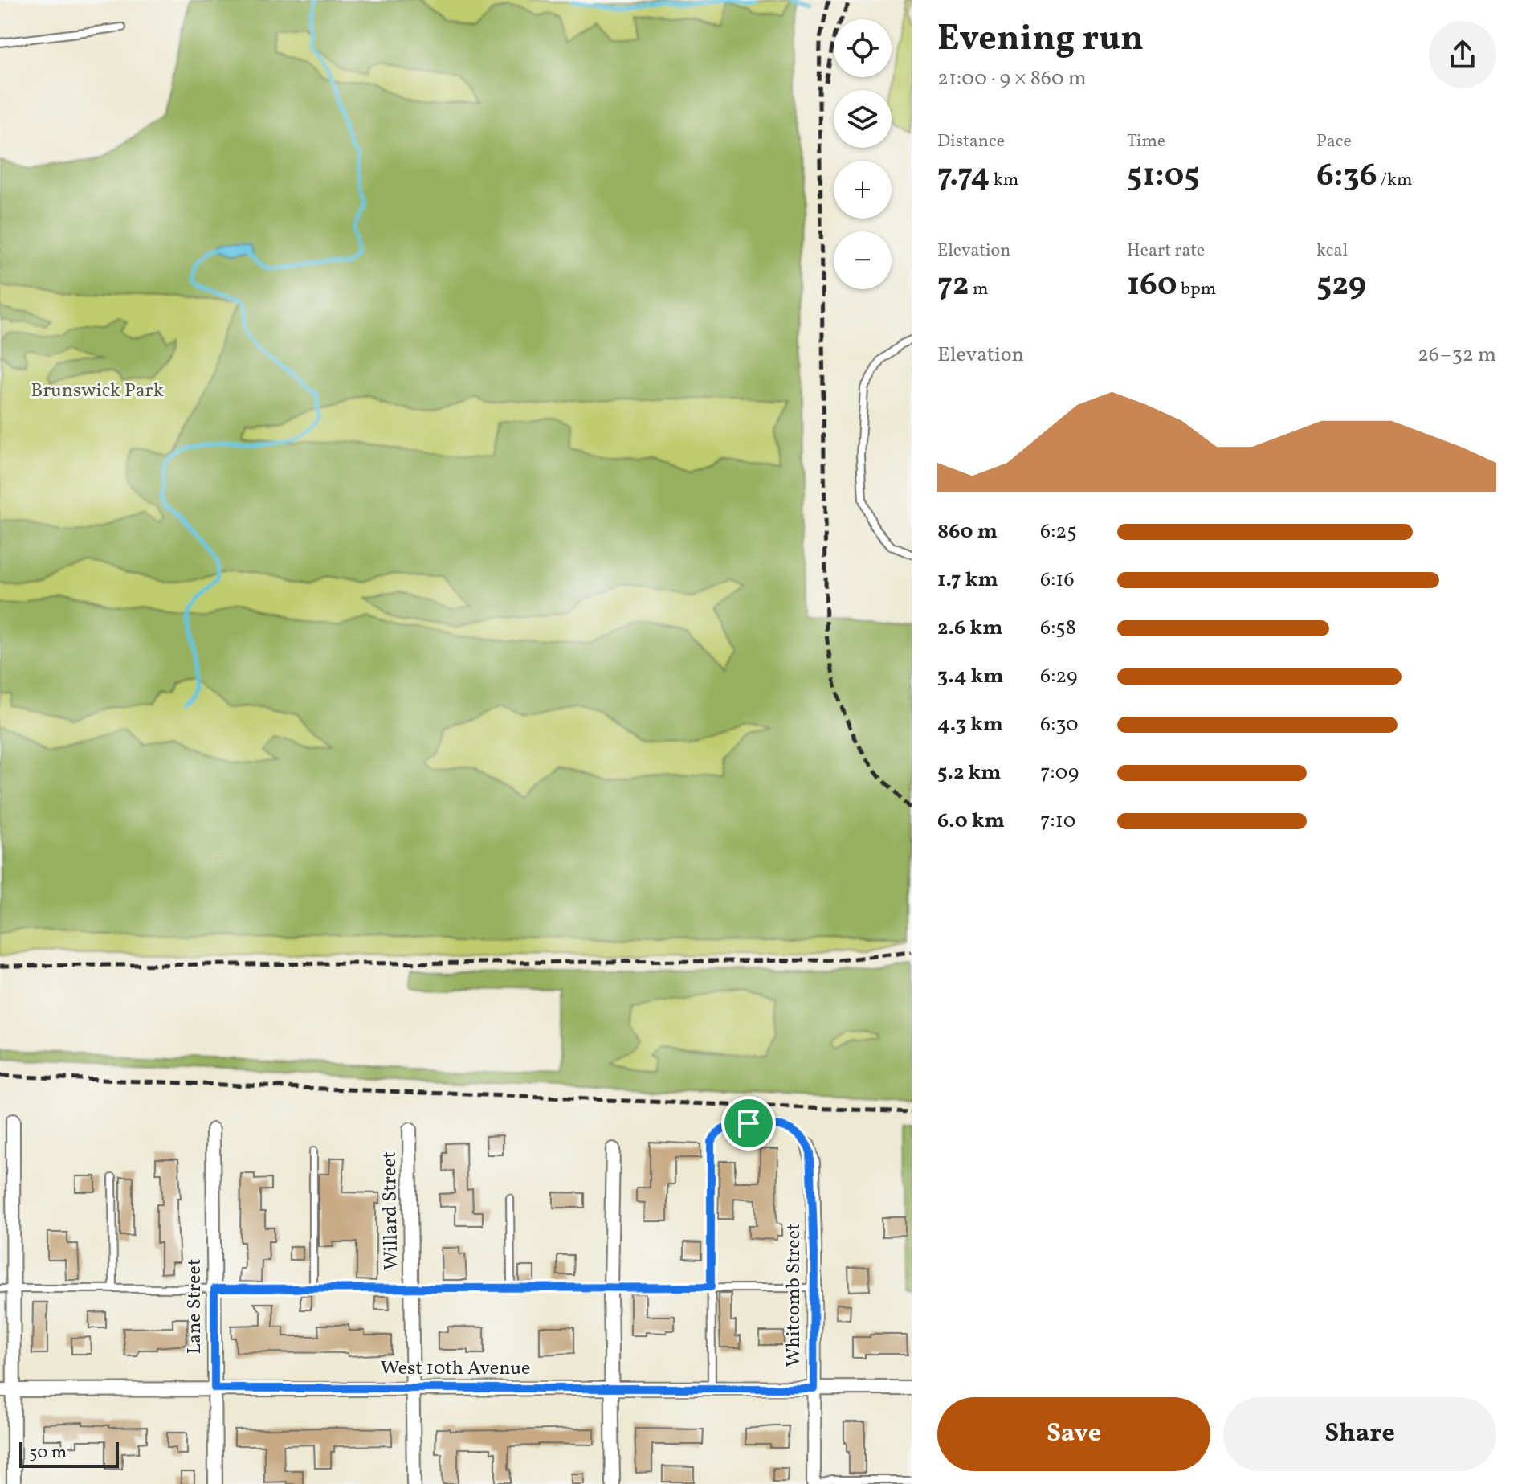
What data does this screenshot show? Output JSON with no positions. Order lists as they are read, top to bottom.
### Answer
{
  "streets": {
    "street": [
      "Willard Street",
      "Whitcomb Street",
      "Lane Street",
      "West 10th Avenue"
    ]
  },
  "crossings": [
    ["Willard Street", "West 10th Avenue"],
    ["Whitcomb Street", "West 10th Avenue"],
    ["Lane Street", "West 10th Avenue"]
  ],
  "parks": ["Brunswick Park"],
  "scale_bar": "50 m",
  "page": {
    "heading": ["Evening run", "21:00 · 9 × 860 m"],
    "map_buttons": ["+", "−"],
    "stats": [
      ["Distance", "7.74 km"],
      ["Time", "51:05"],
      ["Pace", "6:36 /km"],
      ["Elevation", "72 m"],
      ["Heart rate", "160 bpm"],
      ["kcal", "529"]
    ],
    "chart": ["Elevation", "26–32 m"],
    "list": [
      {
        "name": "860 m",
        "note": "6:25"
      },
      {
        "name": "1.7 km",
        "note": "6:16"
      },
      {
        "name": "2.6 km",
        "note": "6:58"
      },
      {
        "name": "3.4 km",
        "note": "6:29"
      },
      {
        "name": "4.3 km",
        "note": "6:30"
      },
      {
        "name": "5.2 km",
        "note": "7:09"
      },
      {
        "name": "6.0 km",
        "note": "7:10"
      }
    ],
    "buttons": ["Save", "Share"],
    "scale": "50 m"
  }
}
